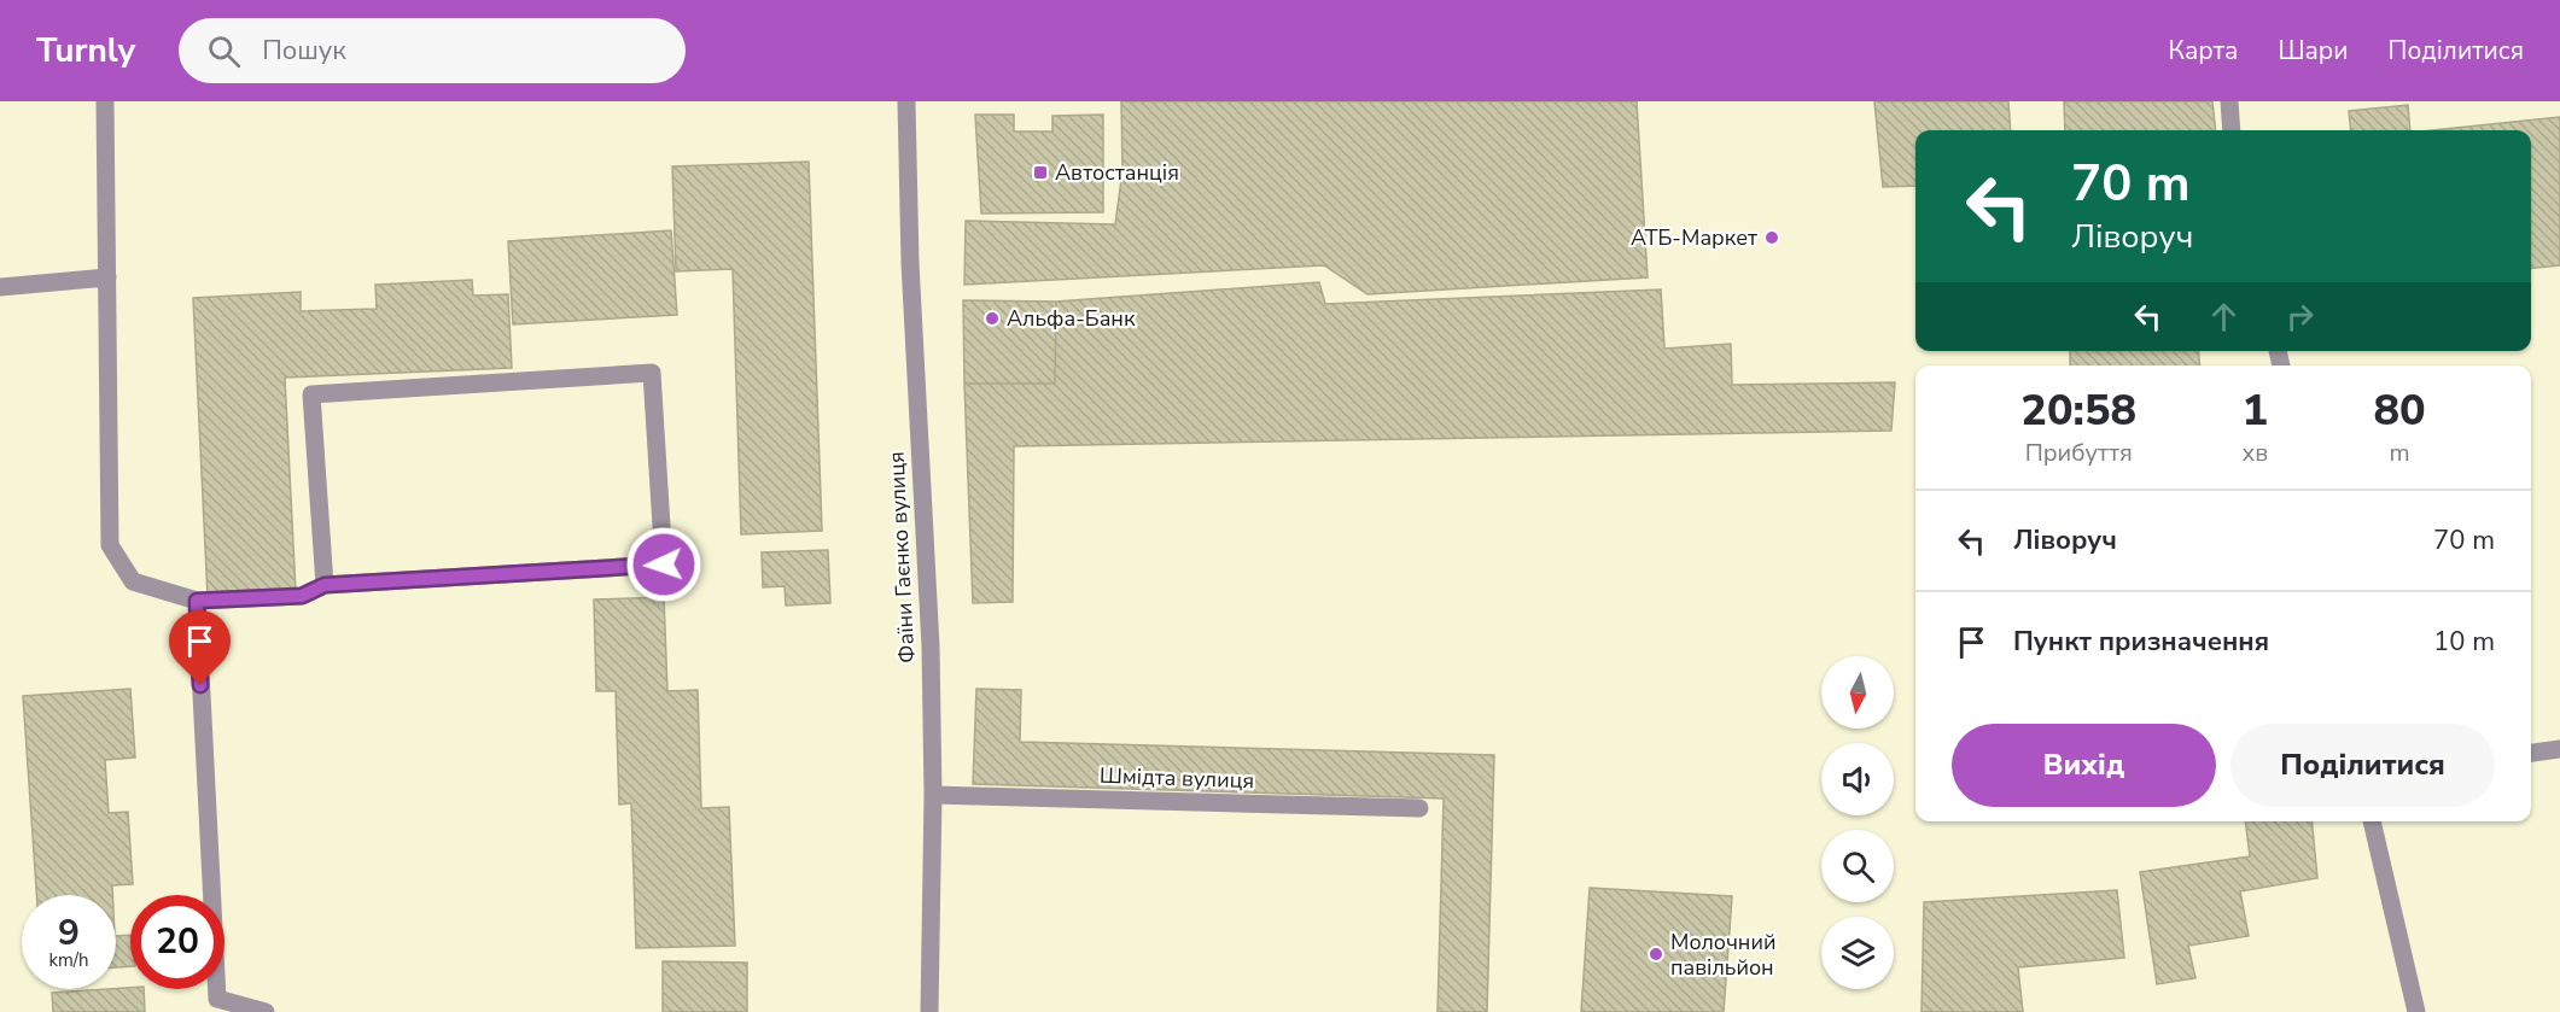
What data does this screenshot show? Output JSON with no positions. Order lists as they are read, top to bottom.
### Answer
{
  "streets": {
    "street": ["Фаїни Гаєнко вулиця", "Шмідта вулиця"]
  },
  "crossings": [
    ["Фаїни Гаєнко вулиця", "Шмідта вулиця"]
  ],
  "places": {
    "transit": ["Автостанція"],
    "other": ["АТБ-Маркет", "Альфа-Банк", "Молочний павільйон"]
  },
  "north": "bottom",
  "page": {
    "header": "Turnly",
    "search": "Пошук",
    "nav": ["Карта", "Шари", "Поділитися"],
    "turn": ["70 m", "Ліворуч"],
    "eta": [
      "20:58",
      "Прибуття",
      "1",
      "хв",
      "80",
      "m"
    ],
    "list": [
      {
        "name": "Ліворуч",
        "value": "70 m"
      },
      {
        "name": "Пункт призначення",
        "value": "10 m"
      }
    ],
    "buttons": ["Вихід", "Поділитися"],
    "speed": "9 km/h",
    "limit": "20"
  }
}
